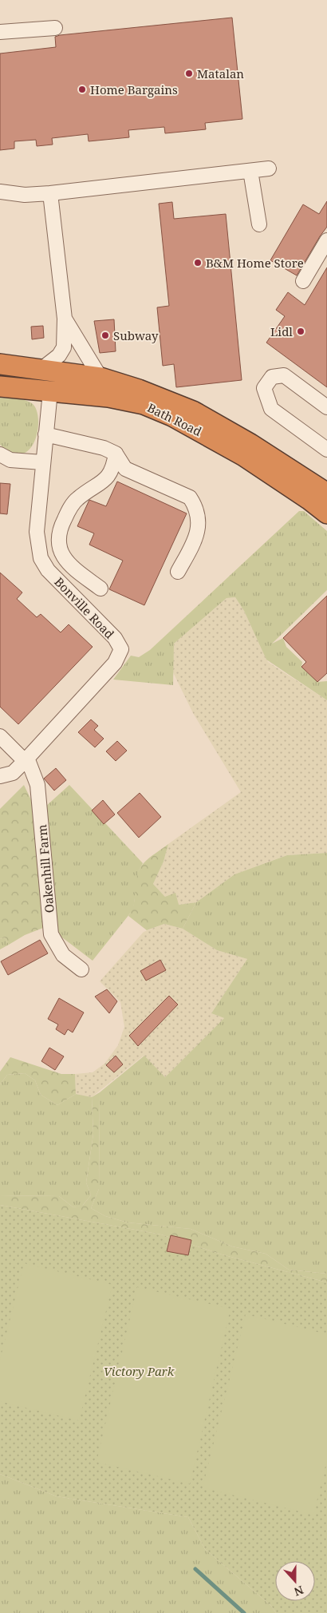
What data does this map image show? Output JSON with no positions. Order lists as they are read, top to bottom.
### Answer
{
  "streets": {
    "highway": ["Bath Road"],
    "street": ["Bonville Road", "Oakenhill Farm"]
  },
  "crossings": [
    ["Bath Road", "Bonville Road"],
    ["Bonville Road", "Oakenhill Farm"]
  ],
  "parks": ["Victory Park"],
  "places": [
    "Matalan",
    "Home Bargains",
    "B&M Home Store",
    "Lidl",
    "Subway"
  ],
  "north": "bottom"
}
